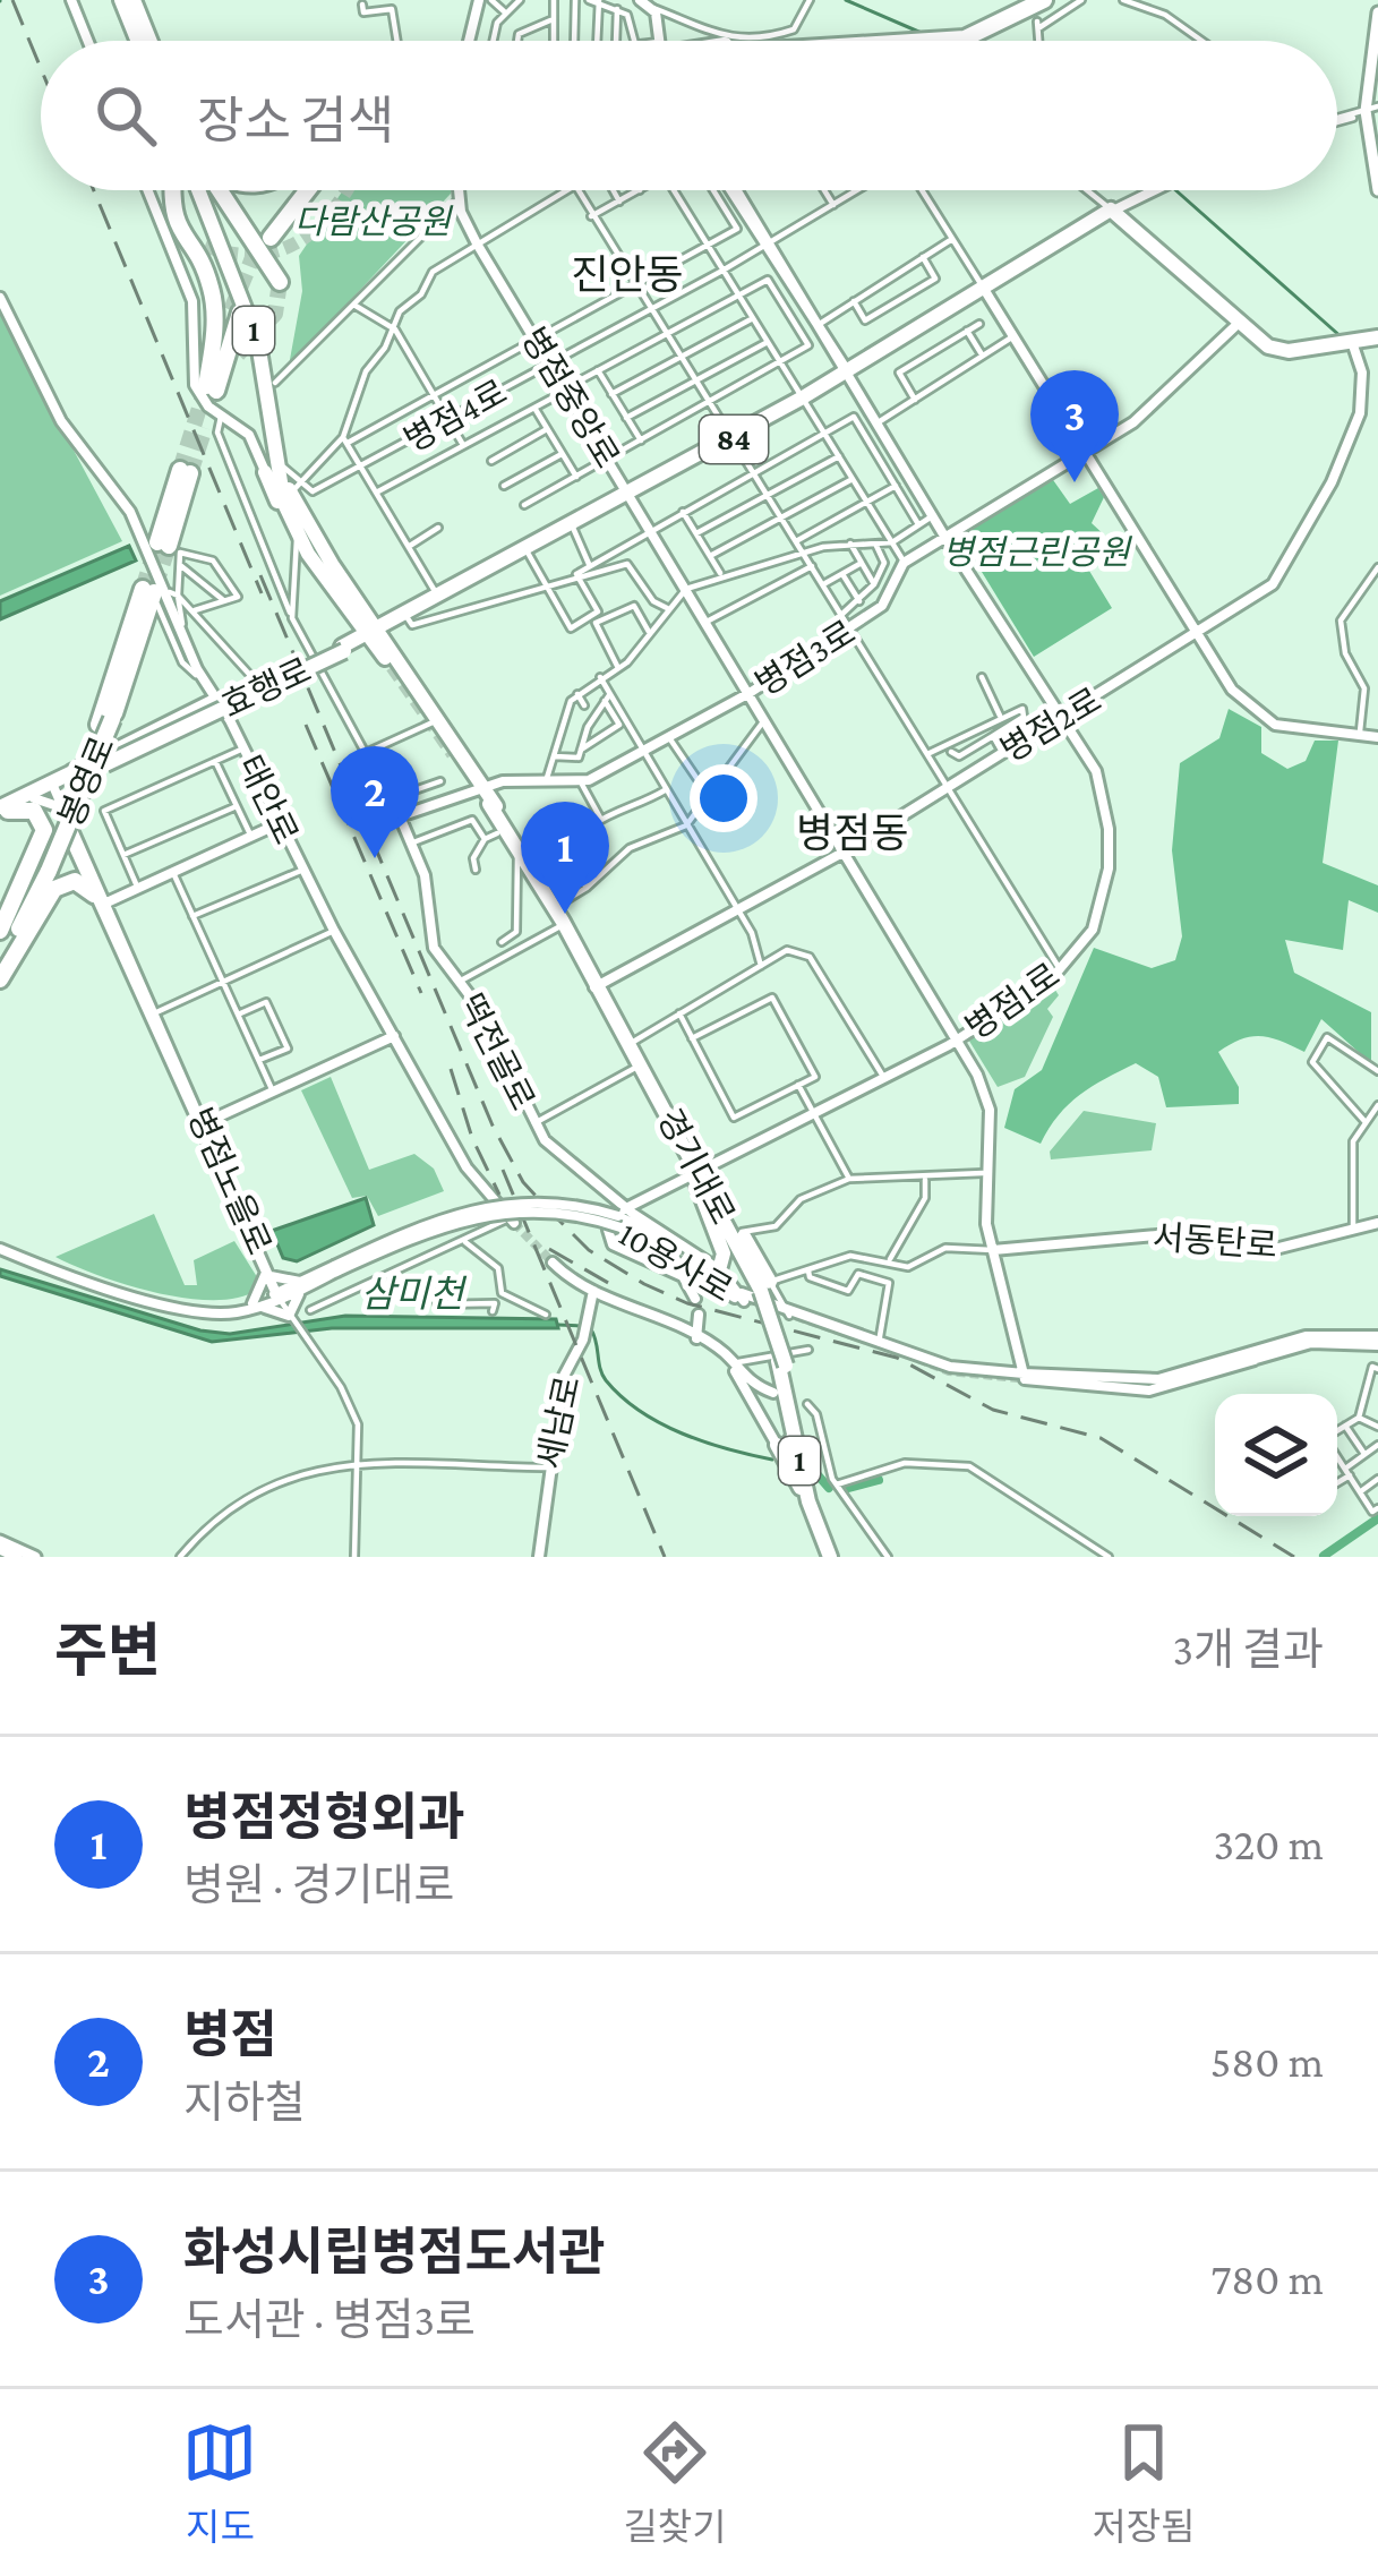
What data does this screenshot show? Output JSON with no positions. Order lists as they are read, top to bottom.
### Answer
{
  "streets": {
    "highway": ["봉영로"],
    "main road": [
      "1",
      "84",
      "효행로",
      "경기대로"
    ],
    "street": [
      "병점중앙로",
      "병점4로",
      "병점3로",
      "병점2로",
      "태안로",
      "병점1로",
      "떡전골로",
      "병점노을로",
      "서동탄로",
      "10용사로",
      "세남로"
    ]
  },
  "crossings": [
    ["병점중앙로", "병점4로"],
    ["병점중앙로", "병점3로"],
    ["병점중앙로", "효행로"],
    ["병점중앙로", "병점2로"],
    ["병점중앙로", "병점1로"],
    ["병점중앙로", "서동탄로"],
    ["병점중앙로", "10용사로"],
    ["병점4로", "병점1로"],
    ["84", "효행로"],
    ["84", "병점노을로"],
    ["병점3로", "병점1로"],
    ["효행로", "병점1로"],
    ["병점2로", "병점1로"],
    ["병점2로", "경기대로"],
    ["병점1로", "떡전골로"],
    ["병점1로", "경기대로"],
    ["병점1로", "10용사로"],
    ["떡전골로", "경기대로"],
    ["떡전골로", "10용사로"],
    ["경기대로", "10용사로"],
    ["병점노을로", "10용사로"]
  ],
  "districts": ["진안동", "병점동"],
  "water": ["삼미천"],
  "parks": ["다람산공원", "병점근린공원"],
  "page": {
    "search": "장소 검색",
    "pins": ["3", "2", "1"],
    "heading": ["주변", "3개 결과"],
    "list": [
      {
        "mark": "1",
        "name": "병점정형외과",
        "note": "병원 · 경기대로",
        "value": "320 m"
      },
      {
        "mark": "2",
        "name": "병점",
        "note": "지하철",
        "value": "580 m"
      },
      {
        "mark": "3",
        "name": "화성시립병점도서관",
        "note": "도서관 · 병점3로",
        "value": "780 m"
      }
    ],
    "nav": ["지도", "길찾기", "저장됨"]
  }
}
